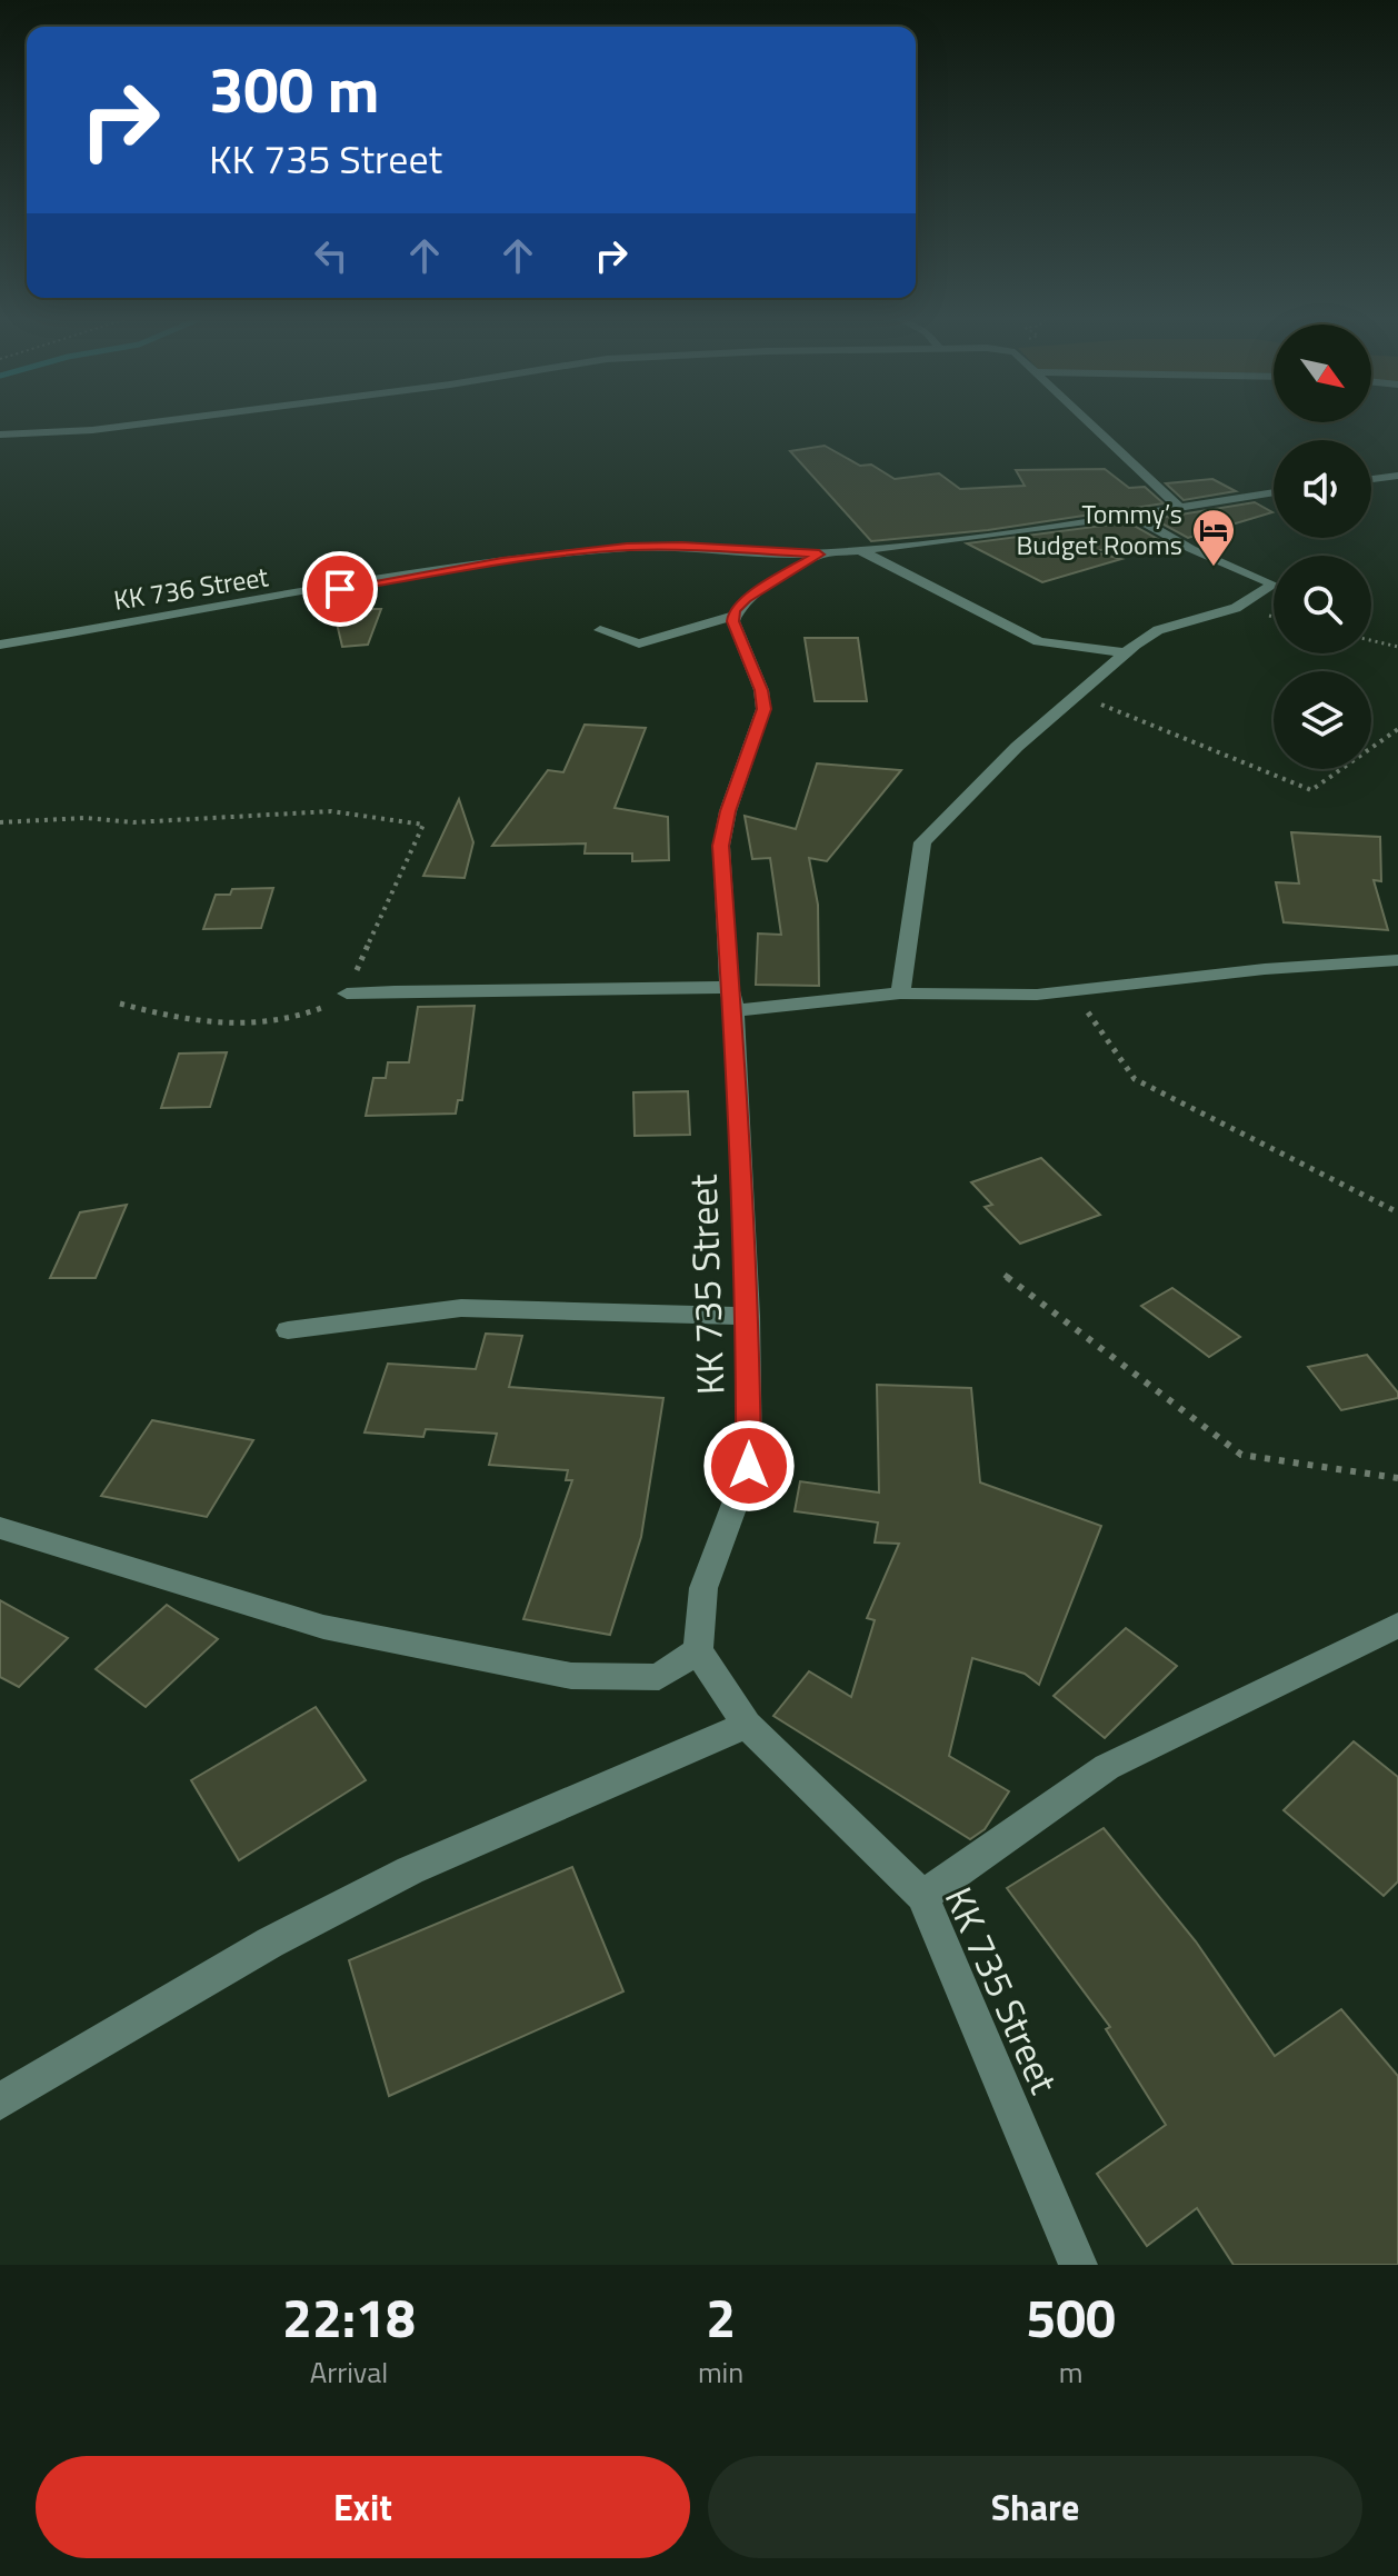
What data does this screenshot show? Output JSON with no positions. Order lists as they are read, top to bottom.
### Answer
{
  "streets": {
    "street": ["KK 736 Street", "KK 735 Street"]
  },
  "places": {
    "hotel": ["Tommy’s Budget Rooms"]
  },
  "north": "bottom right",
  "page": {
    "turn": ["300 m", "KK 735 Street"],
    "eta": [
      "22:18",
      "Arrival",
      "2",
      "min",
      "500",
      "m"
    ],
    "buttons": ["Exit", "Share"]
  }
}
